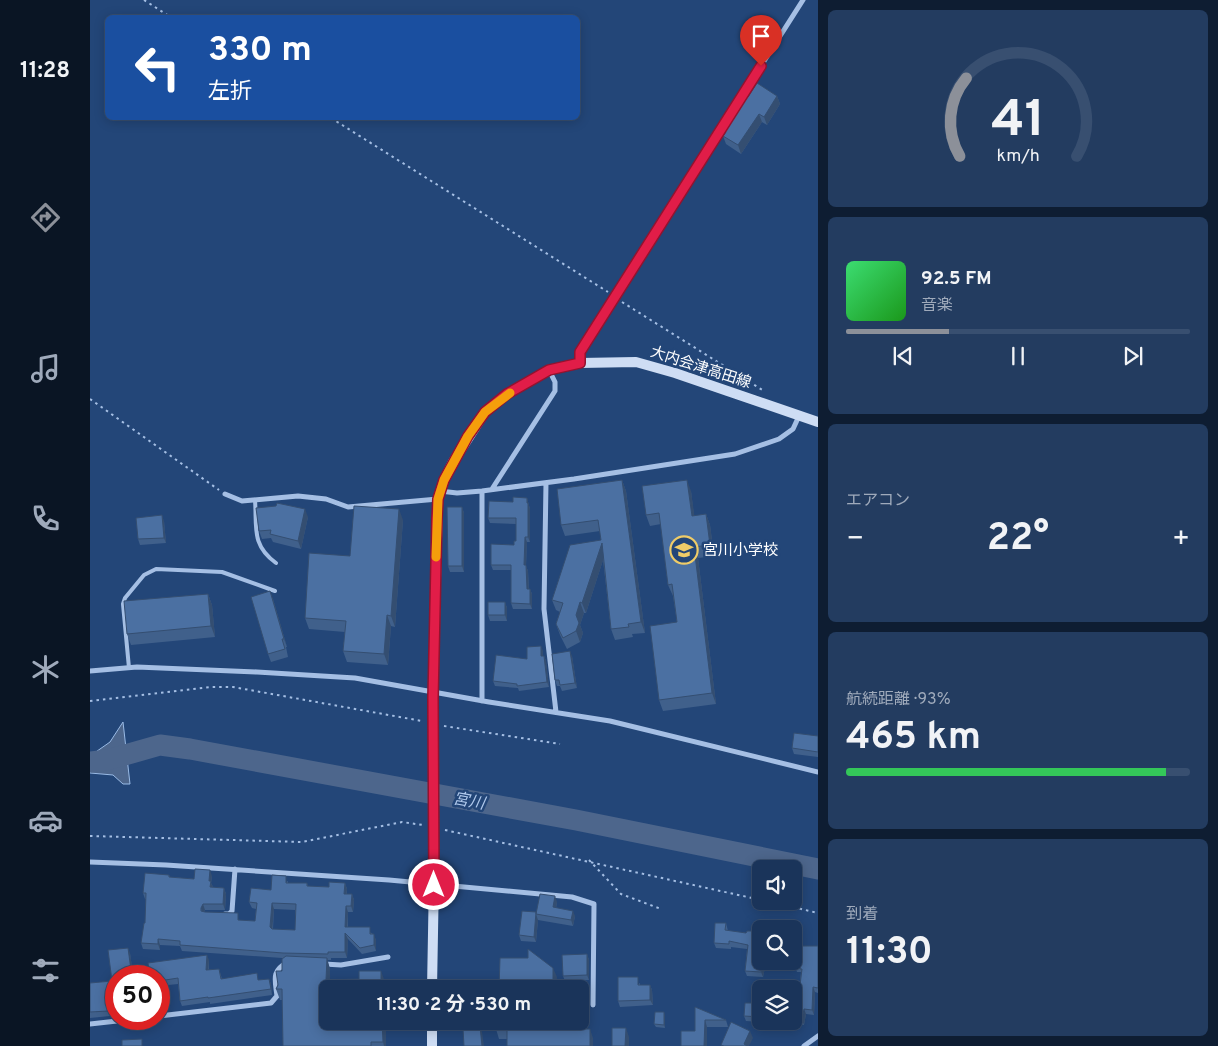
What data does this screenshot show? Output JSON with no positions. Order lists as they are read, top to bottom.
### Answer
{
  "streets": {
    "main road": ["大内会津高田線"]
  },
  "water": ["宮川"],
  "places": {
    "school or university": ["宮川小学校"]
  },
  "page": {
    "tabs": "11:28",
    "turn": ["330 m", "左折"],
    "song": ["92.5 FM", "音楽"],
    "tile": [
      "エアコン",
      ["航続距離 · 93%", "465 km"],
      ["到着", "11:30"]
    ],
    "heat": ["−", "22°", "+"],
    "limit": "50",
    "trip": "11:30 · 2 分 · 530 m",
    "gauge": ["41", "km/h"]
  }
}
